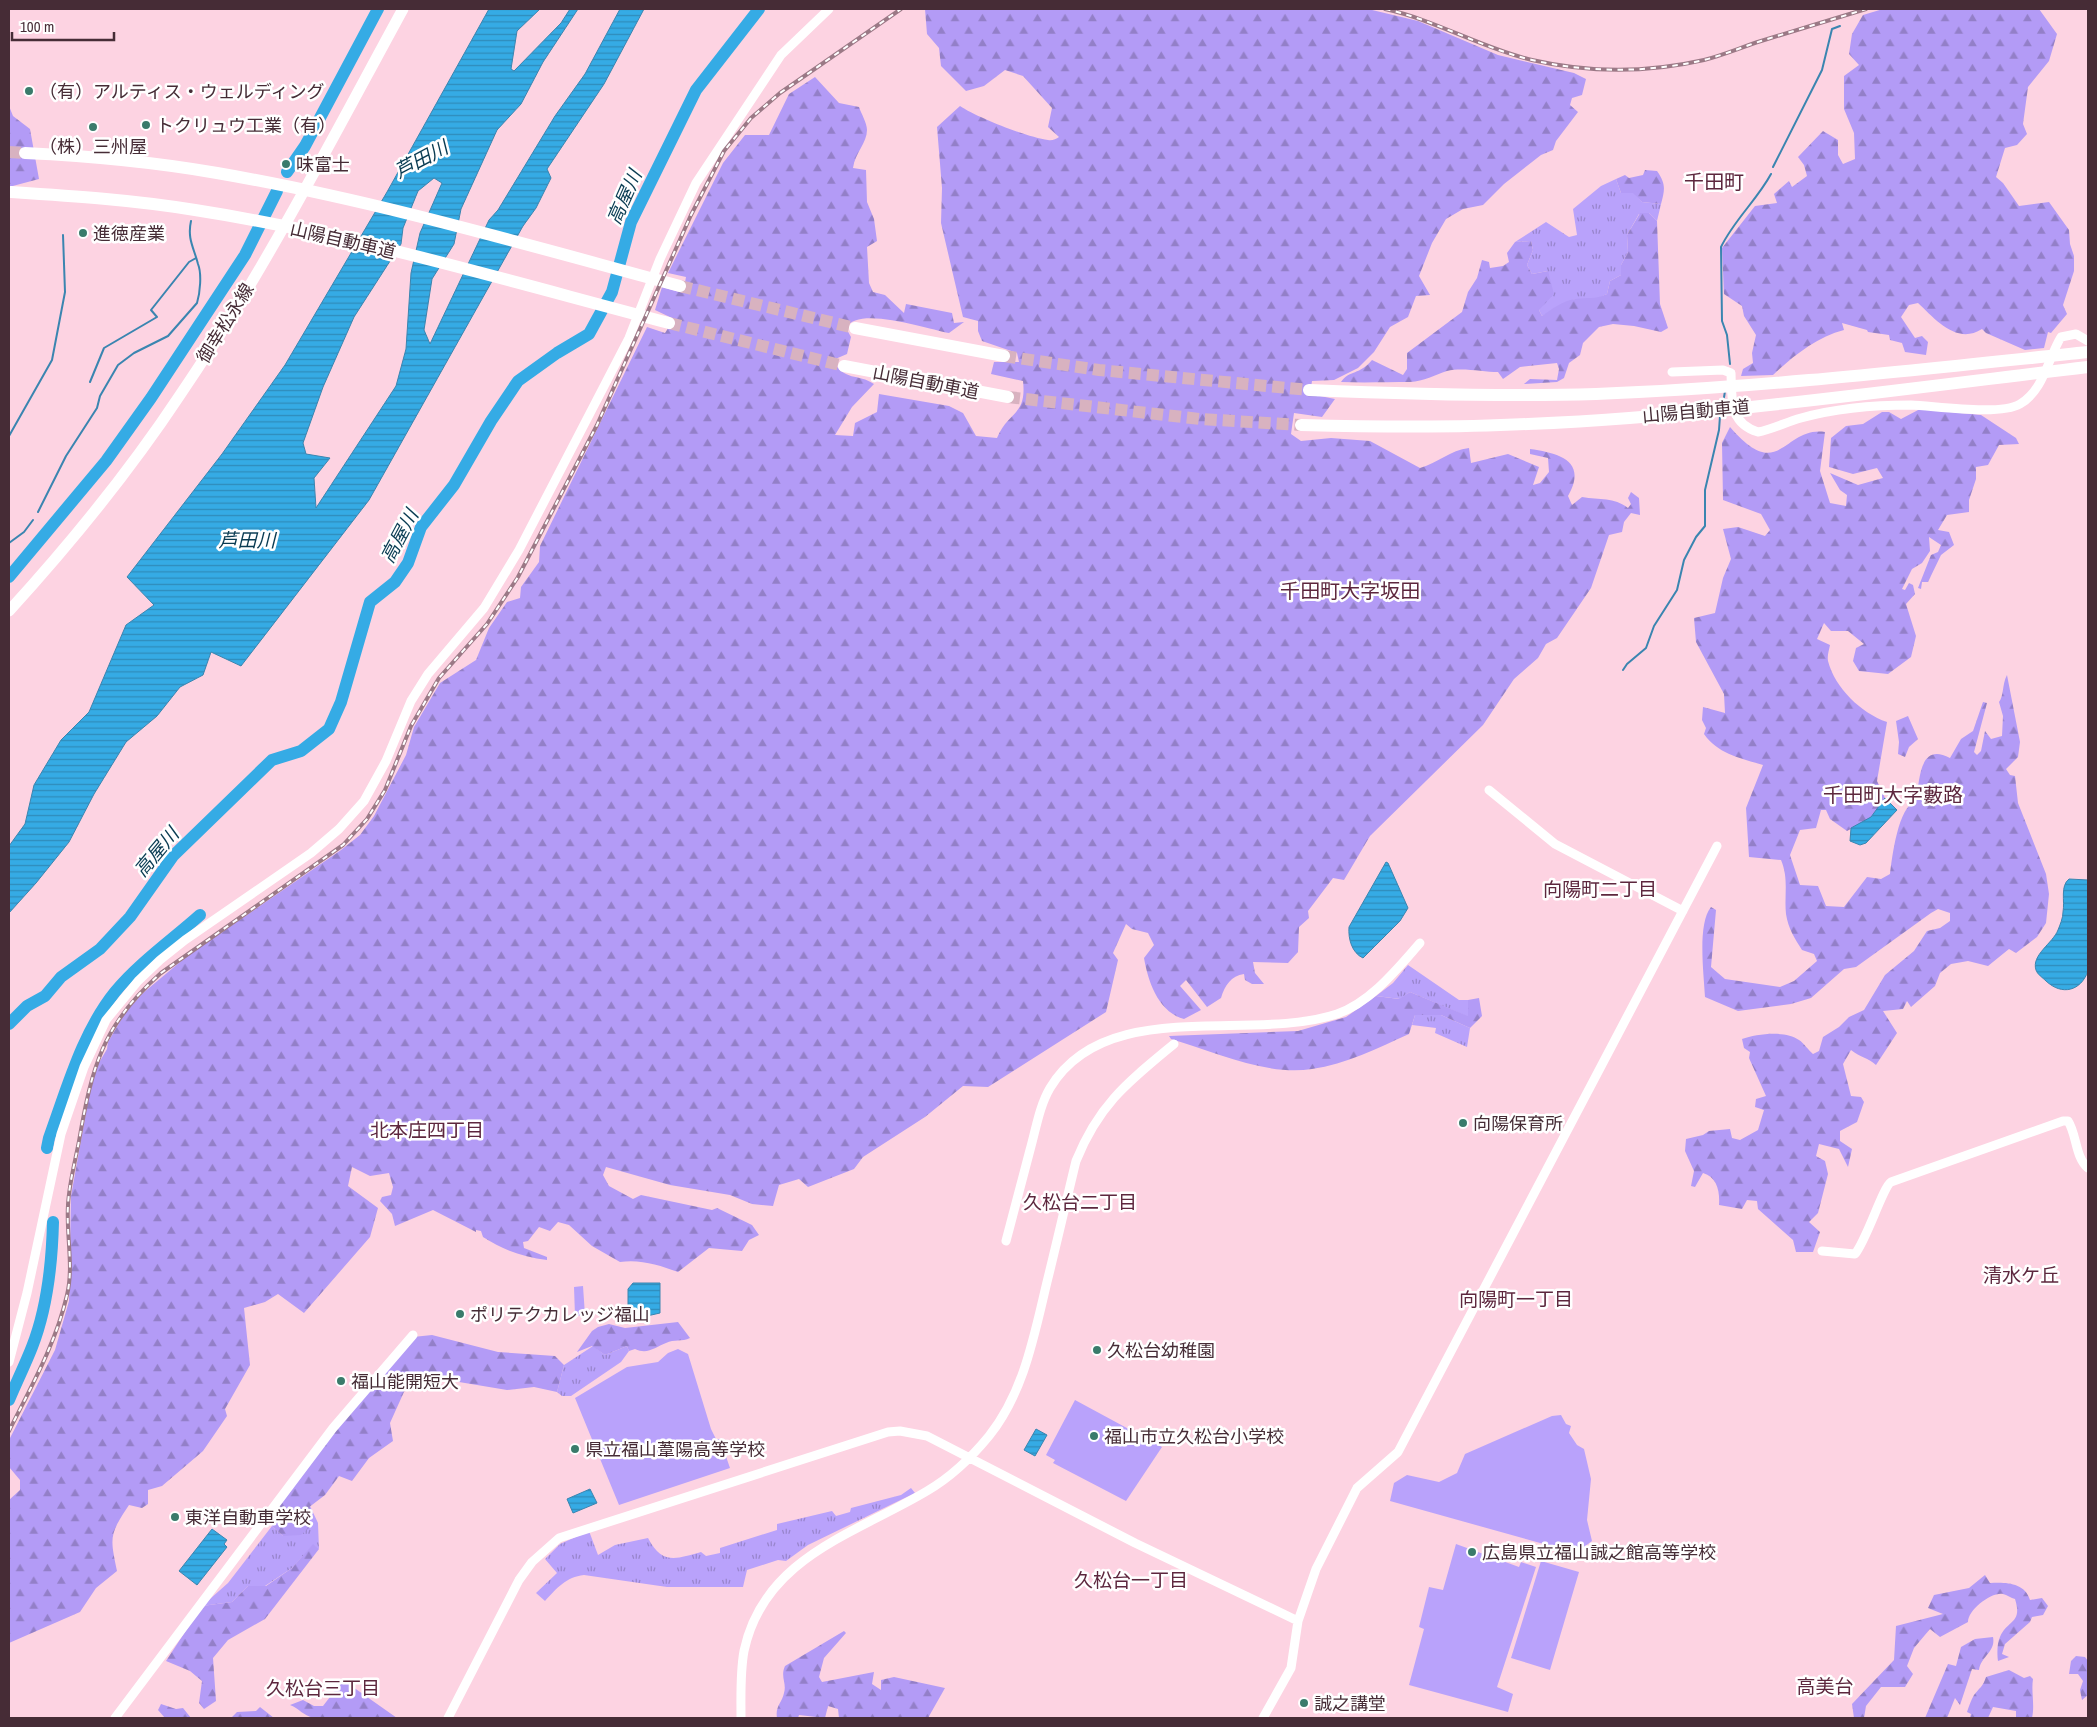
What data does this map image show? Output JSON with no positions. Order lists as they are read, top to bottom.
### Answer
{
  "streets": {
    "highway": ["山陽自動車道"],
    "main road": ["御幸松永線"]
  },
  "districts": [
    "千田町",
    "千田町大字坂田",
    "千田町大字藪路",
    "向陽町二丁目",
    "北本庄四丁目",
    "久松台二丁目",
    "清水ケ丘",
    "向陽町一丁目",
    "久松台一丁目",
    "高美台",
    "久松台三丁目"
  ],
  "water": ["芦田川", "高屋川"],
  "places": [
    "（有）アルティス・ウェルディング",
    "トクリュウ工業（有）",
    "（株）三州屋",
    "味富士",
    "進徳産業",
    "向陽保育所",
    "ポリテクカレッジ福山",
    "久松台幼稚園",
    "福山能開短大",
    "福山市立久松台小学校",
    "県立福山葦陽高等学校",
    "東洋自動車学校",
    "広島県立福山誠之館高等学校",
    "誠之講堂"
  ],
  "scale_bar": "100 m"
}
